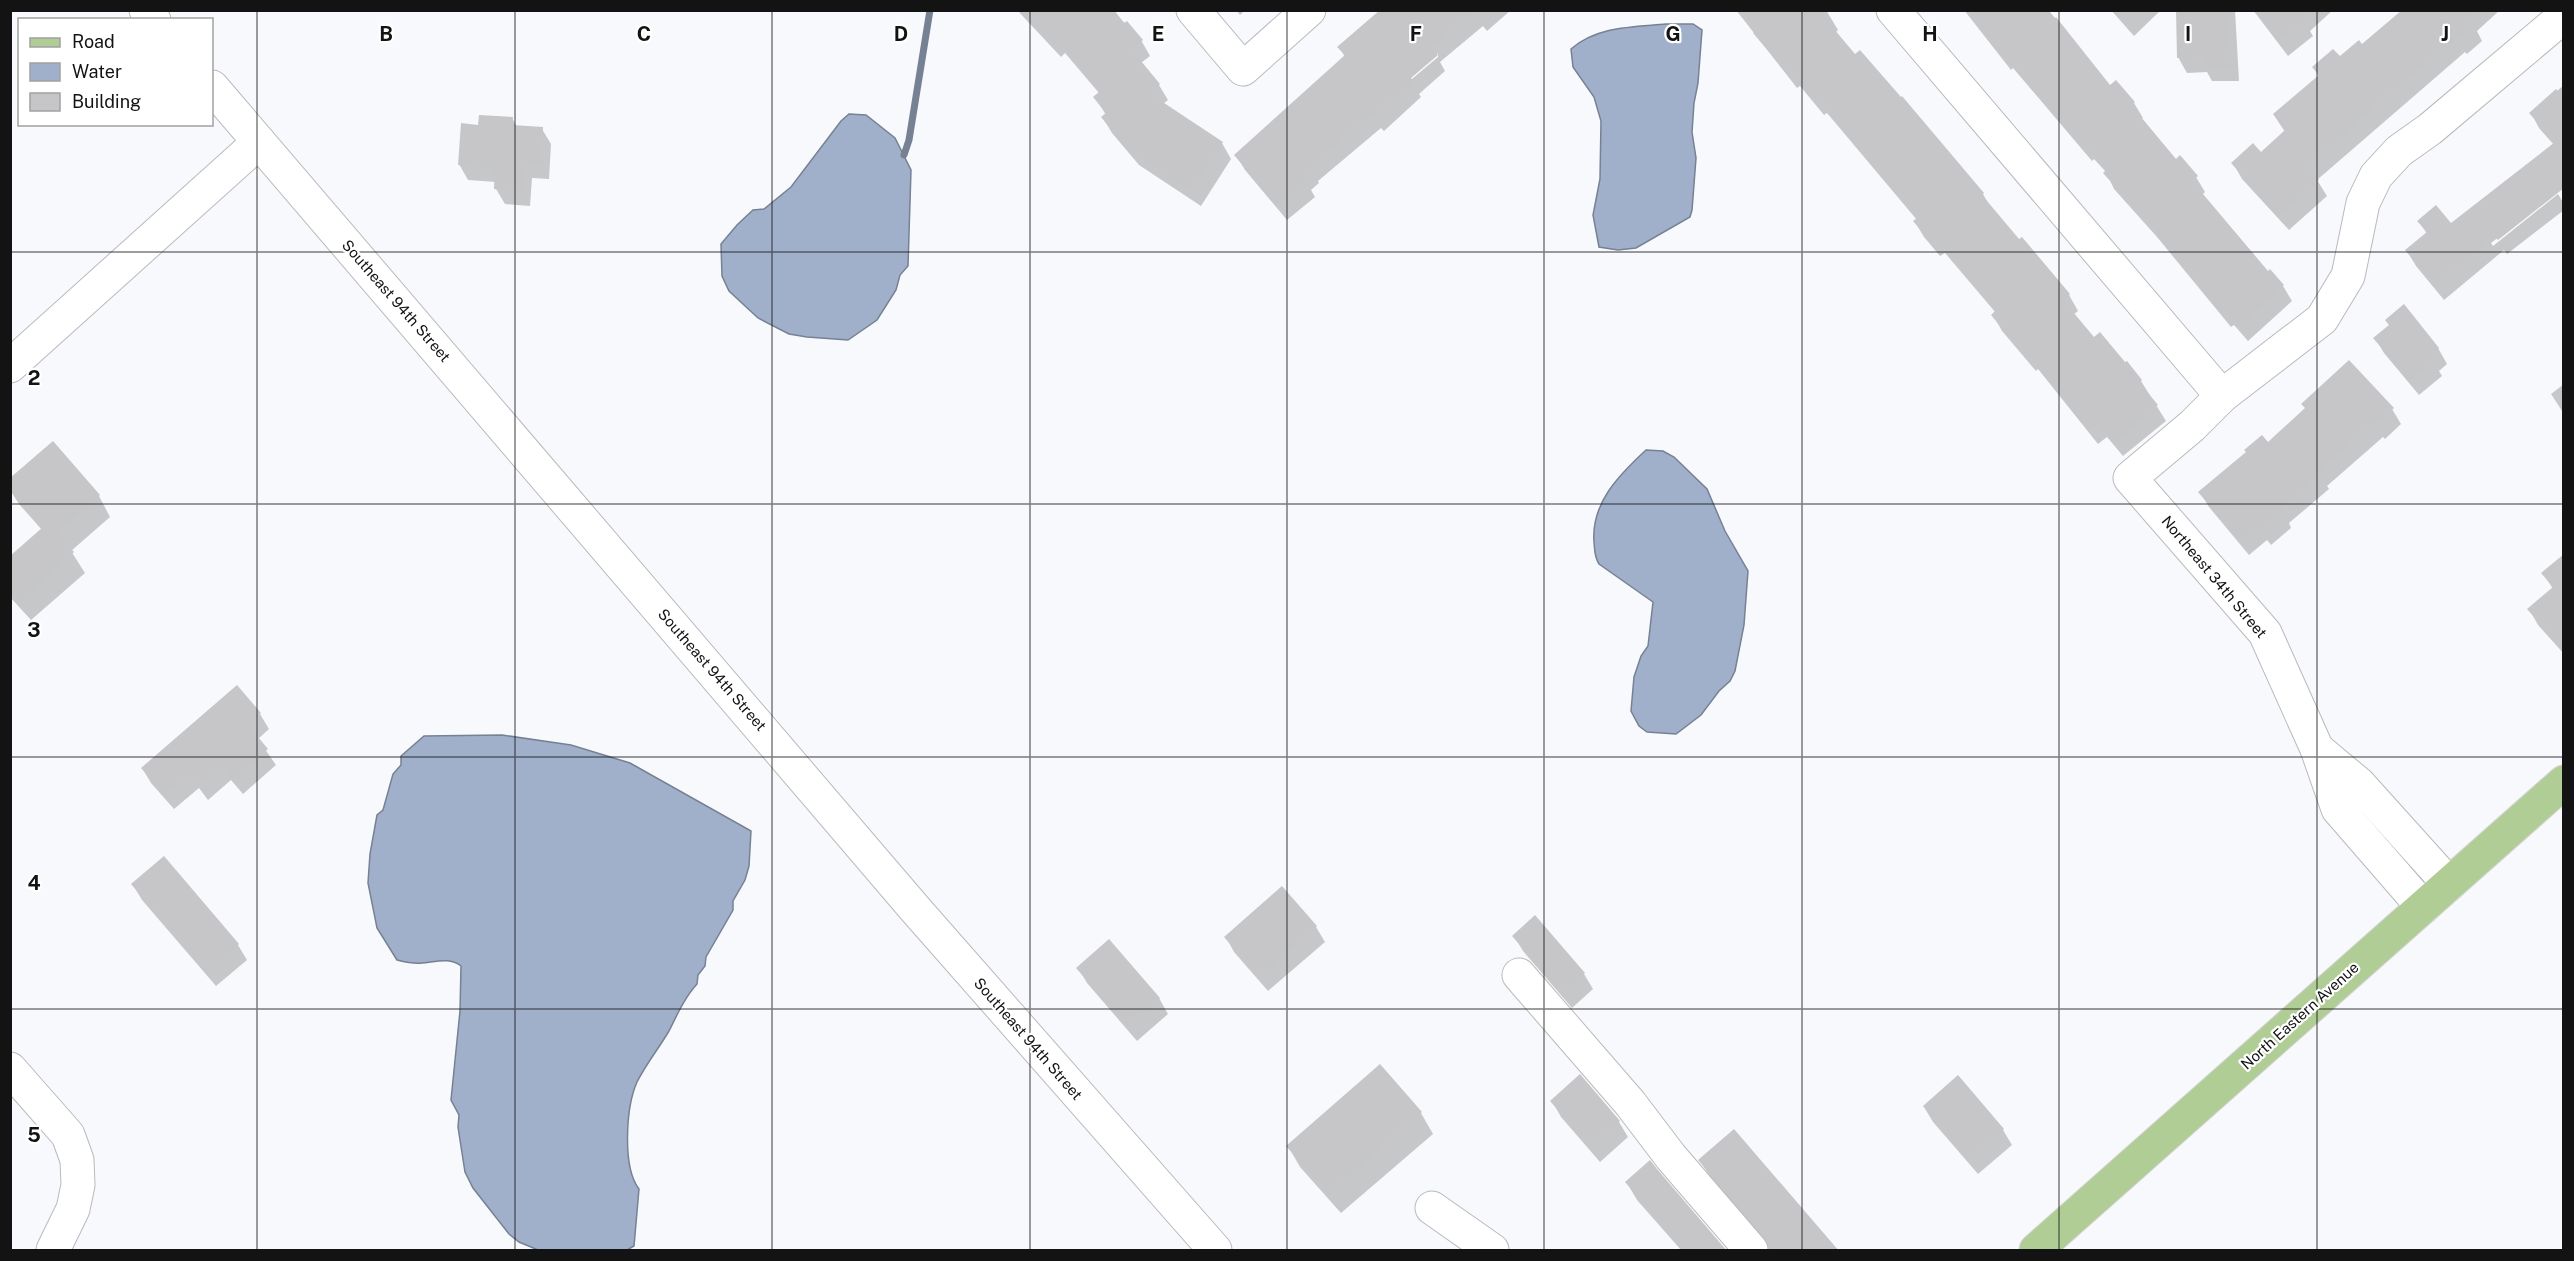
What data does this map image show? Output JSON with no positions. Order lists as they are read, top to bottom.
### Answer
{
  "streets": {
    "main road": ["North Eastern Avenue"],
    "street": ["Southeast 94th Street", "Northeast 34th Street"]
  },
  "crossings": [
    ["Northeast 34th Street", "North Eastern Avenue"]
  ],
  "legend": ["Road", "Water", "Building"],
  "grid": {
    "columns": [
      "B",
      "C",
      "D",
      "E",
      "F",
      "G",
      "H",
      "I",
      "J"
    ],
    "rows": [
      "2",
      "3",
      "4",
      "5"
    ]
  }
}
